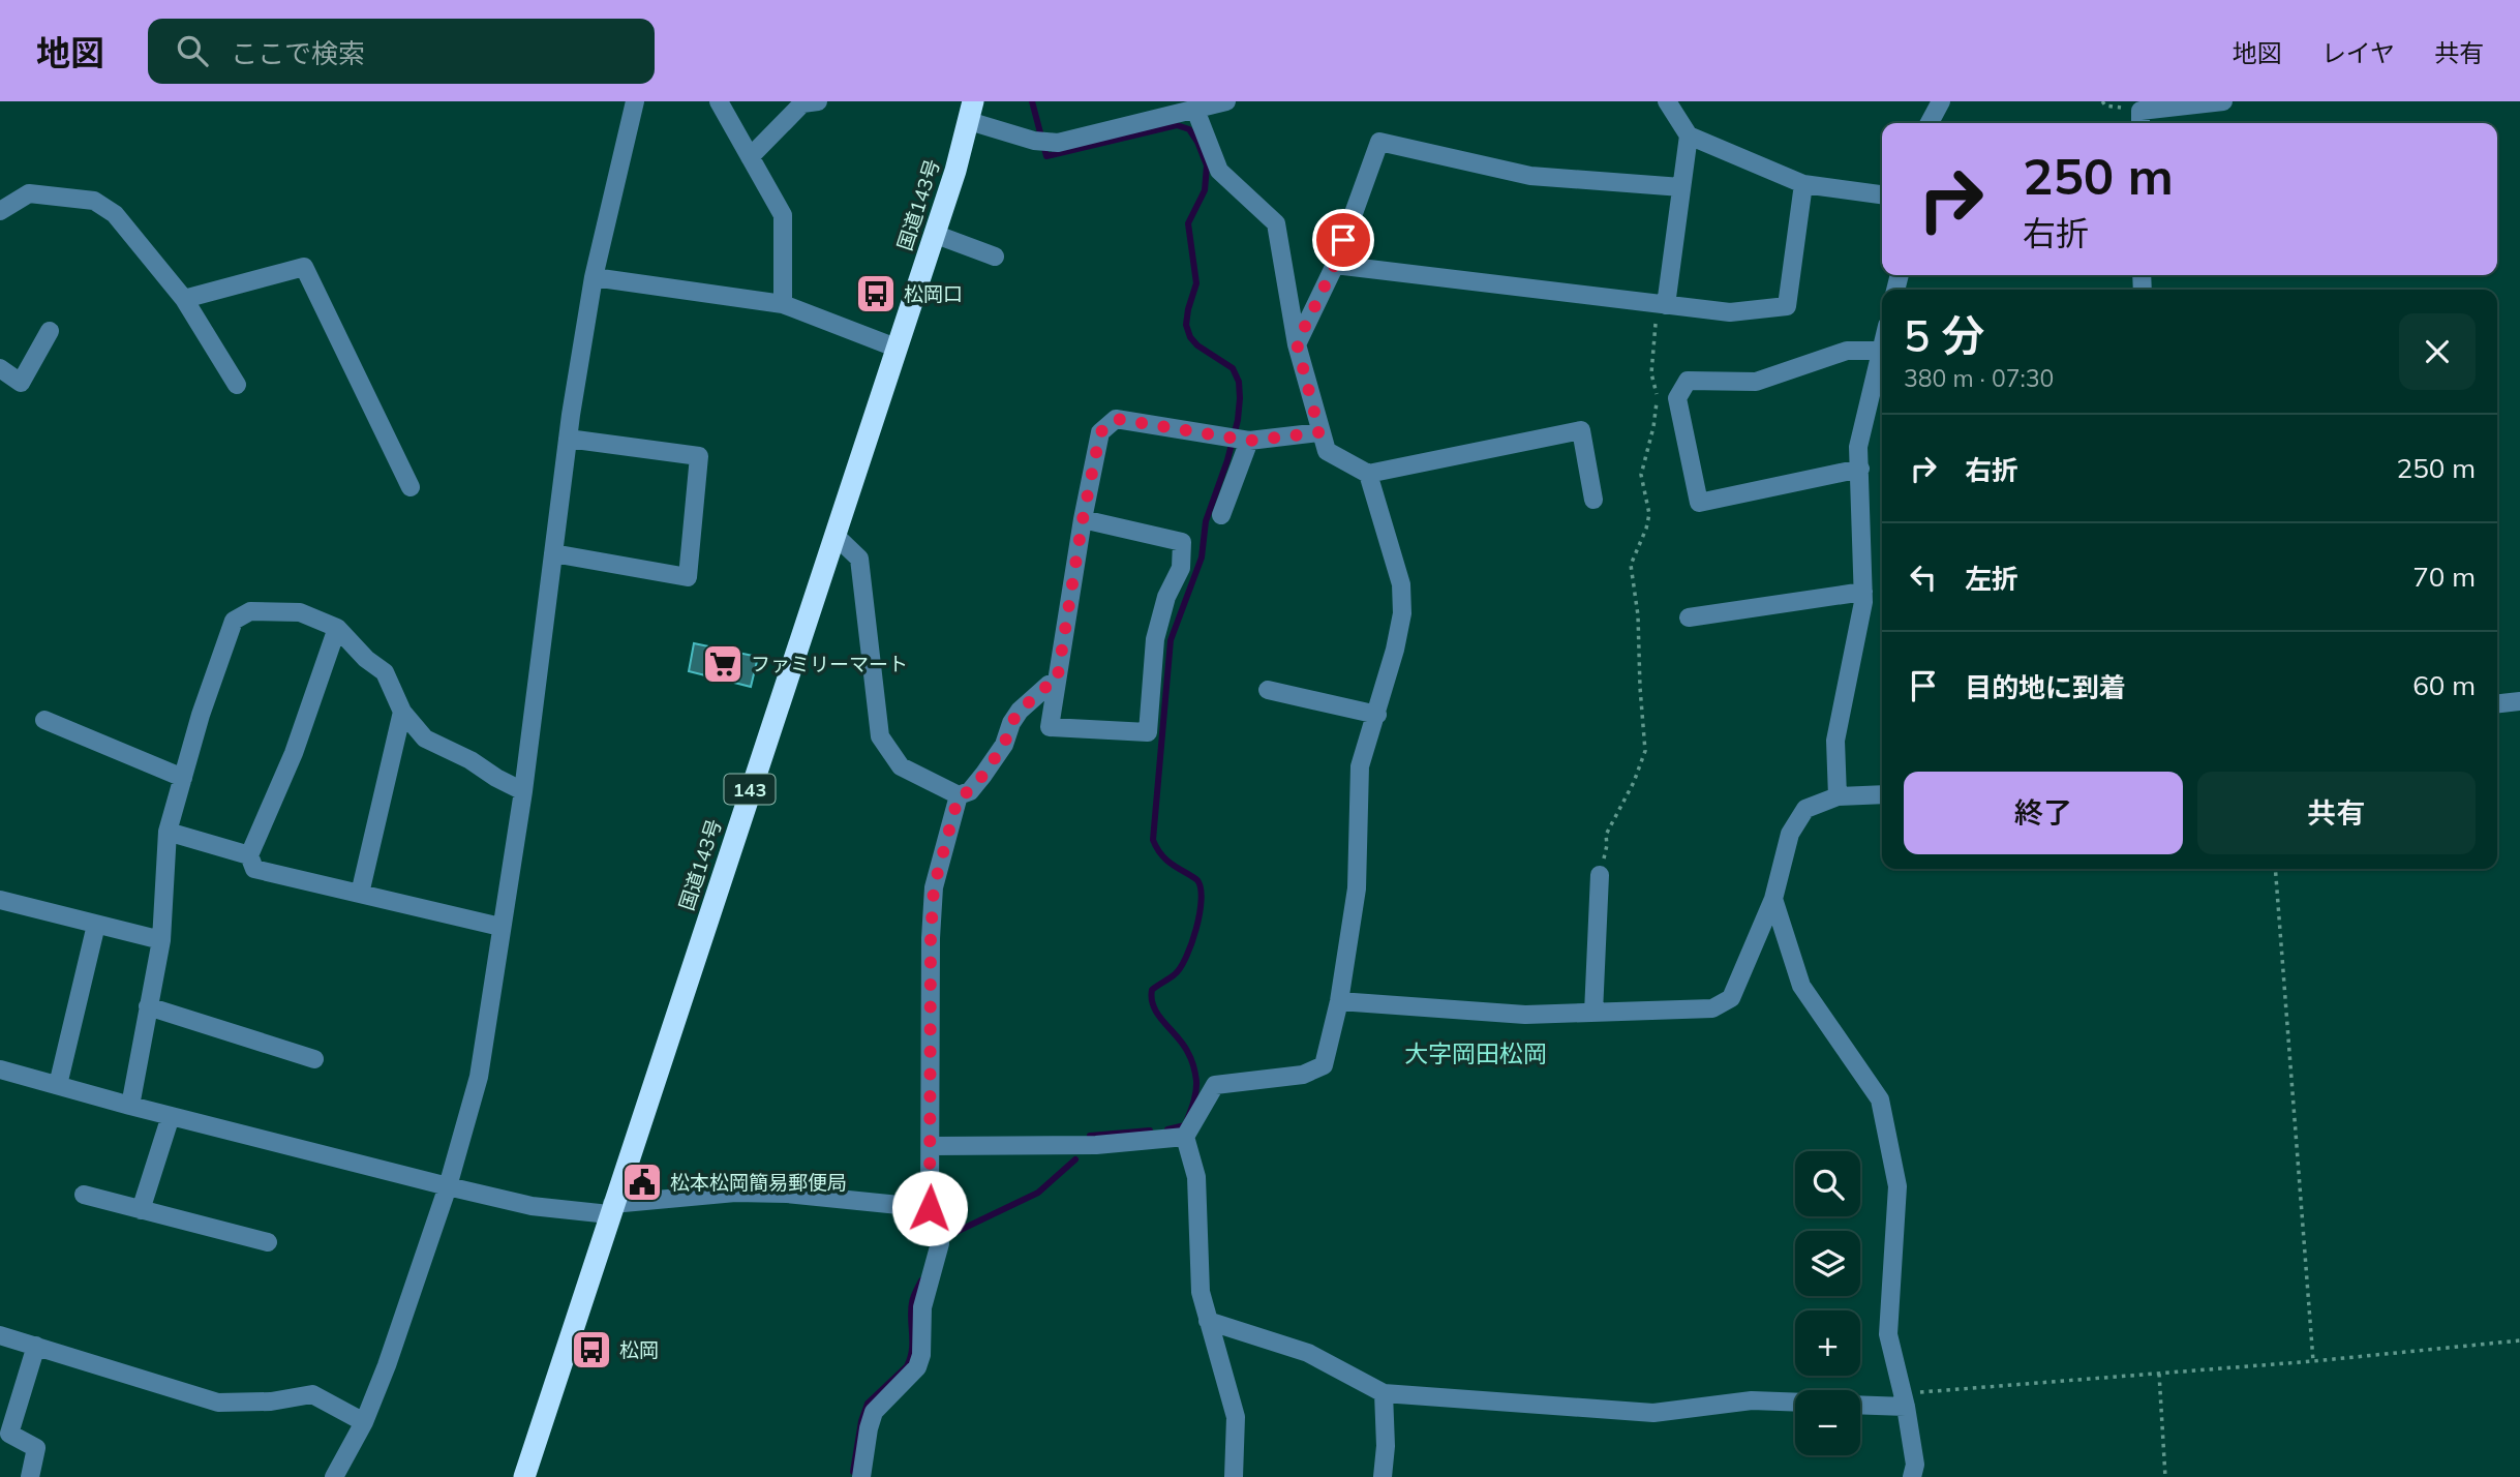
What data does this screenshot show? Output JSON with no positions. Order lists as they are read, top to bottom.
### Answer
{
  "streets": {
    "highway": ["国道143号", "143"]
  },
  "districts": ["大字岡田松岡"],
  "places": {
    "bus stop": ["松岡口", "松岡"],
    "supermarket": ["ファミリーマート"],
    "public building": ["松本松岡簡易郵便局"]
  },
  "page": {
    "header": "地図",
    "search": "ここで検索",
    "nav": ["地図", "レイヤ", "共有"],
    "turn": ["250 m", "右折"],
    "heading": ["5 分", "380 m · 07:30"],
    "list": [
      {
        "name": "右折",
        "value": "250 m"
      },
      {
        "name": "左折",
        "value": "70 m"
      },
      {
        "name": "目的地に到着",
        "value": "60 m"
      }
    ],
    "buttons": ["終了", "共有"],
    "map_buttons": ["+", "−"]
  }
}
